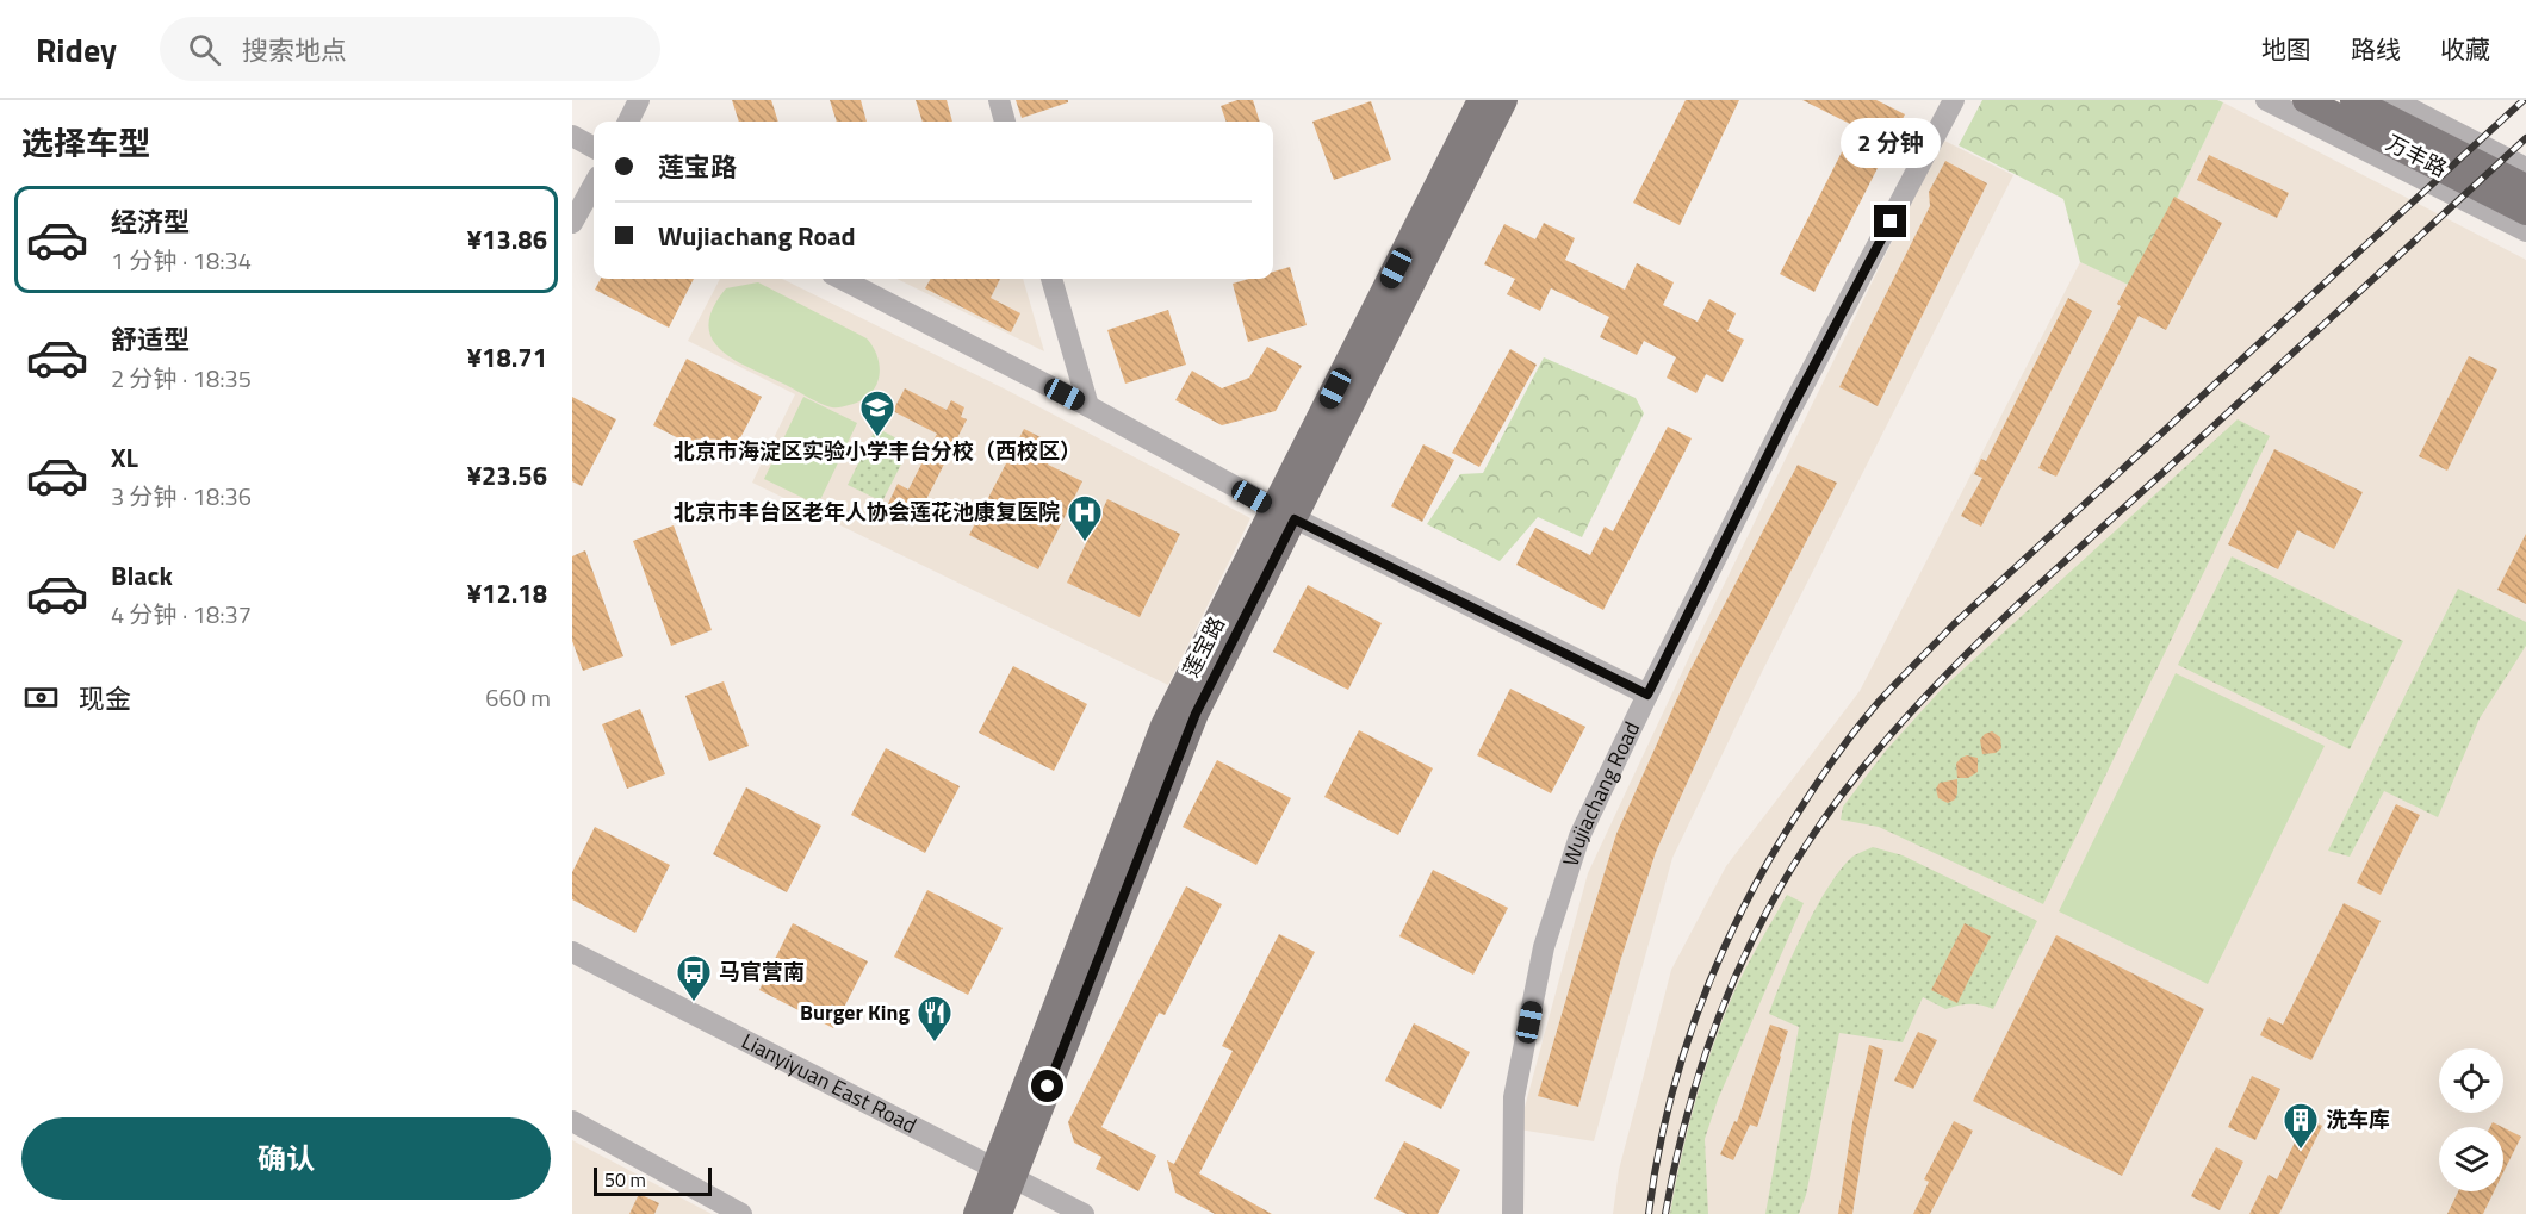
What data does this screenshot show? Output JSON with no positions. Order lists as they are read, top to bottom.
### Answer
{
  "streets": {
    "main road": ["万丰路", "莲宝路"],
    "street": ["Wujiachang Road", "Lianyiyuan East Road"]
  },
  "crossings": [
    ["莲宝路", "Lianyiyuan East Road"]
  ],
  "places": {
    "school or university": ["北京市海淀区实验小学丰台分校（西校区）"],
    "hospital": ["北京市丰台区老年人协会莲花池康复医院"],
    "bus stop": ["马官营南"],
    "restaurant": ["Burger King"],
    "building": ["洗车库"]
  },
  "scale_bar": "50 m",
  "page": {
    "header": "Ridey",
    "search": "搜索地点",
    "nav": ["地图", "路线", "收藏"],
    "heading": "选择车型",
    "bubble": "2 分钟",
    "banner": ["莲宝路", "Wujiachang Road"],
    "list": [
      {
        "name": "经济型",
        "note": "1 分钟 · 18:34",
        "value": "¥13.86"
      },
      {
        "name": "舒适型",
        "note": "2 分钟 · 18:35",
        "value": "¥18.71"
      },
      {
        "name": "XL",
        "note": "3 分钟 · 18:36",
        "value": "¥23.56"
      },
      {
        "name": "Black",
        "note": "4 分钟 · 18:37",
        "value": "¥12.18"
      }
    ],
    "pay": ["现金", "660 m"],
    "buttons": "确认",
    "scale": "50 m"
  }
}
